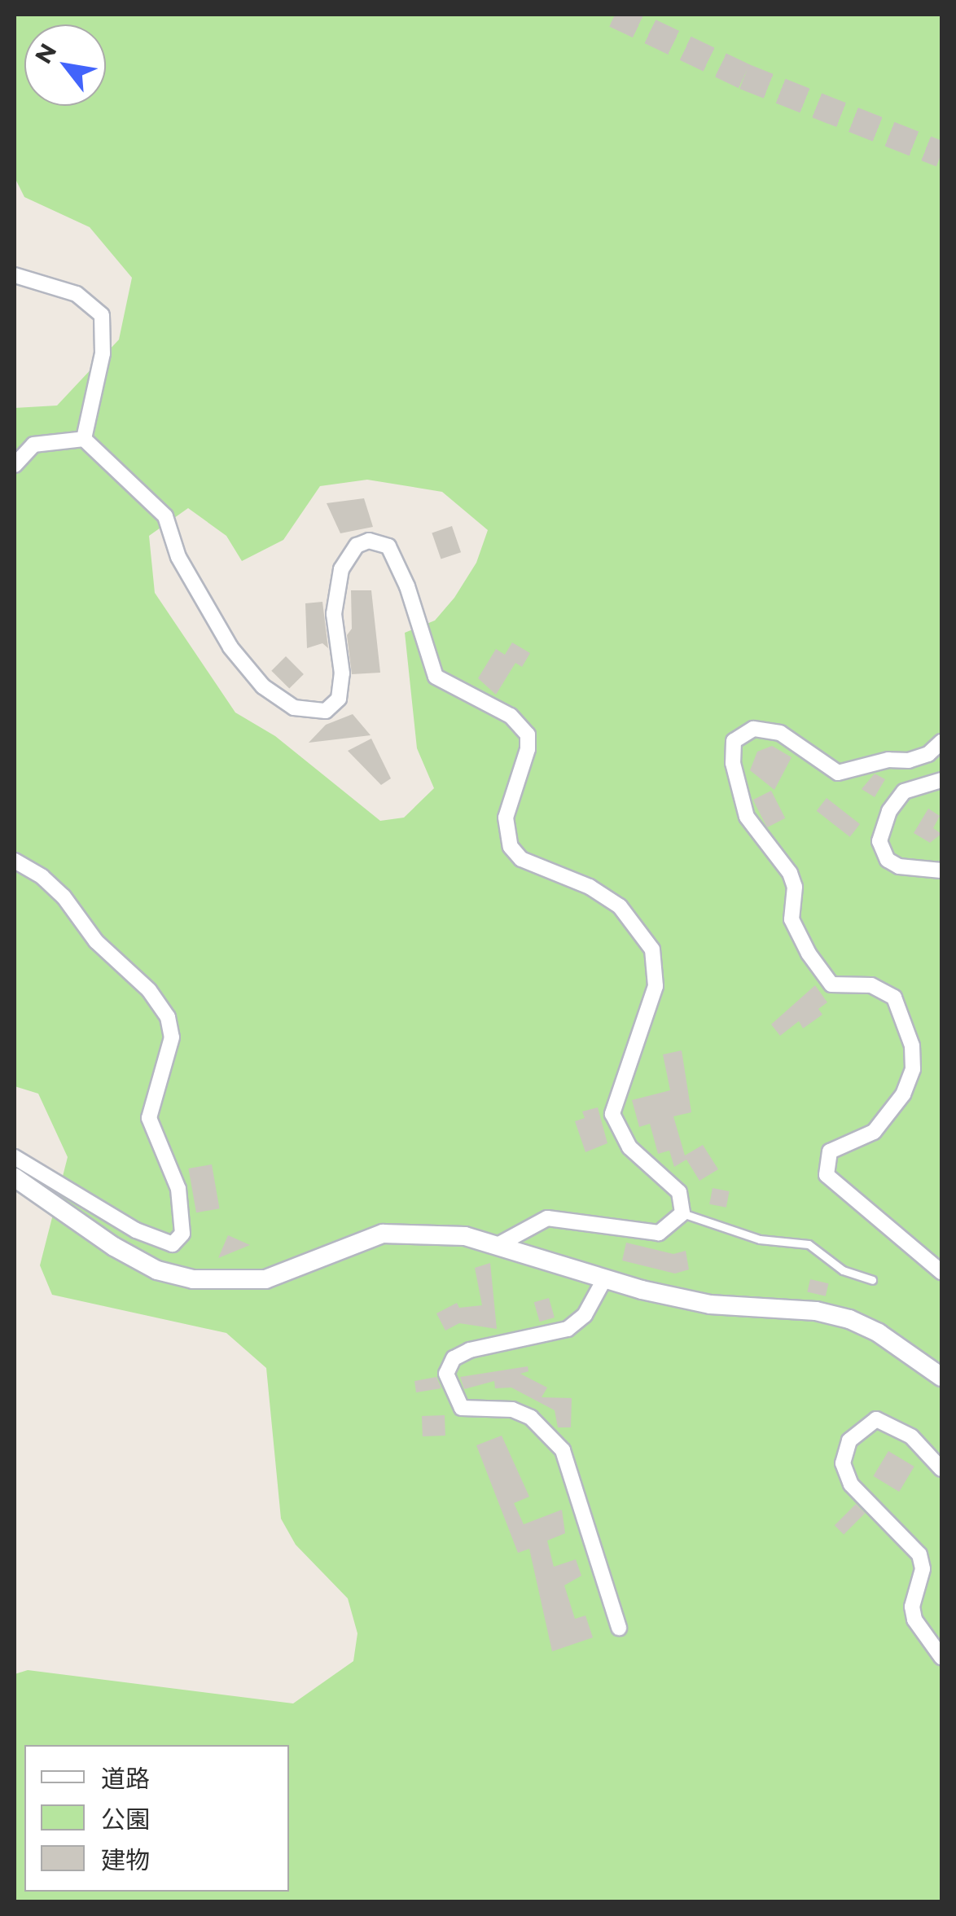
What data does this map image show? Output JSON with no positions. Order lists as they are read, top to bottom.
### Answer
{
  "legend": ["道路", "公園", "建物"],
  "north": "top left"
}
